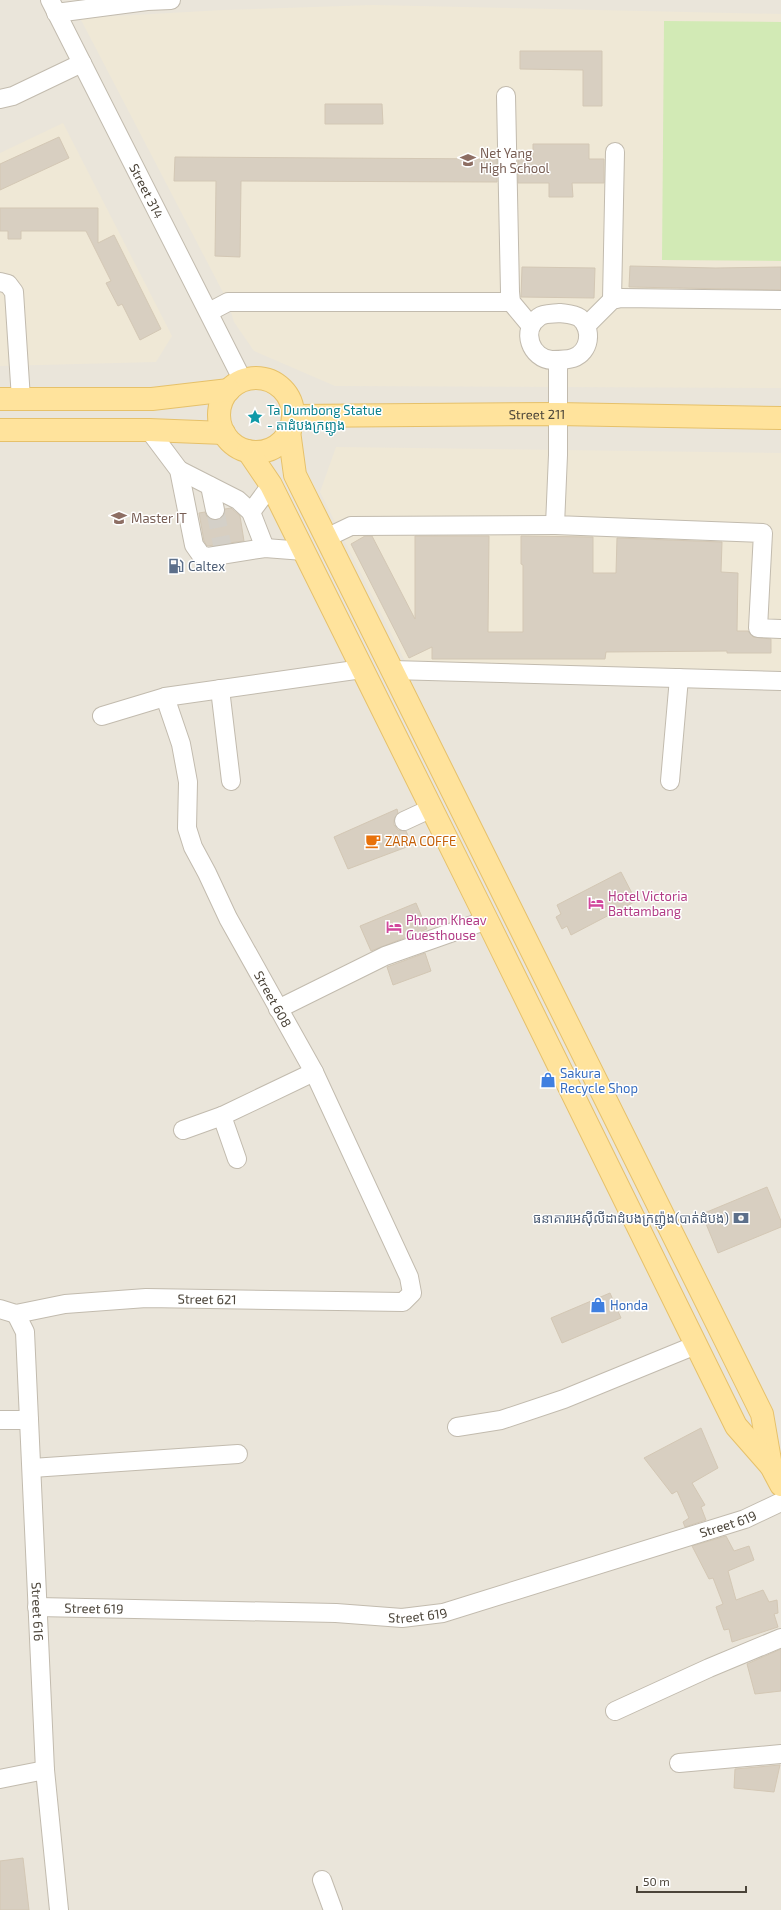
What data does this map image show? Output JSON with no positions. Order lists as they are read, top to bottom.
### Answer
{
  "streets": {
    "main road": ["Street 211"],
    "street": [
      "Street 314",
      "Street 608",
      "Street 621",
      "Street 619",
      "Street 616"
    ]
  },
  "crossings": [
    ["Street 314", "Street 211"],
    ["Street 608", "Street 621"],
    ["Street 621", "Street 616"],
    ["Street 619", "Street 616"]
  ],
  "places": {
    "school or university": ["Net Yang High School", "Master IT"],
    "place": ["Ta Dumbong Statue - តាដំបងក្រញូង"],
    "fuel station": ["Caltex"],
    "cafe": ["ZARA COFFE"],
    "hotel": ["Hotel Victoria Battambang", "Phnom Kheav Guesthouse"],
    "shop": ["Sakura Recycle Shop", "Honda"],
    "bank": ["ធនាគារអេស៊ីលីដាដំបងក្រញ៉ូង(បាត់ដំបង)"]
  },
  "scale_bar": "50 m"
}
